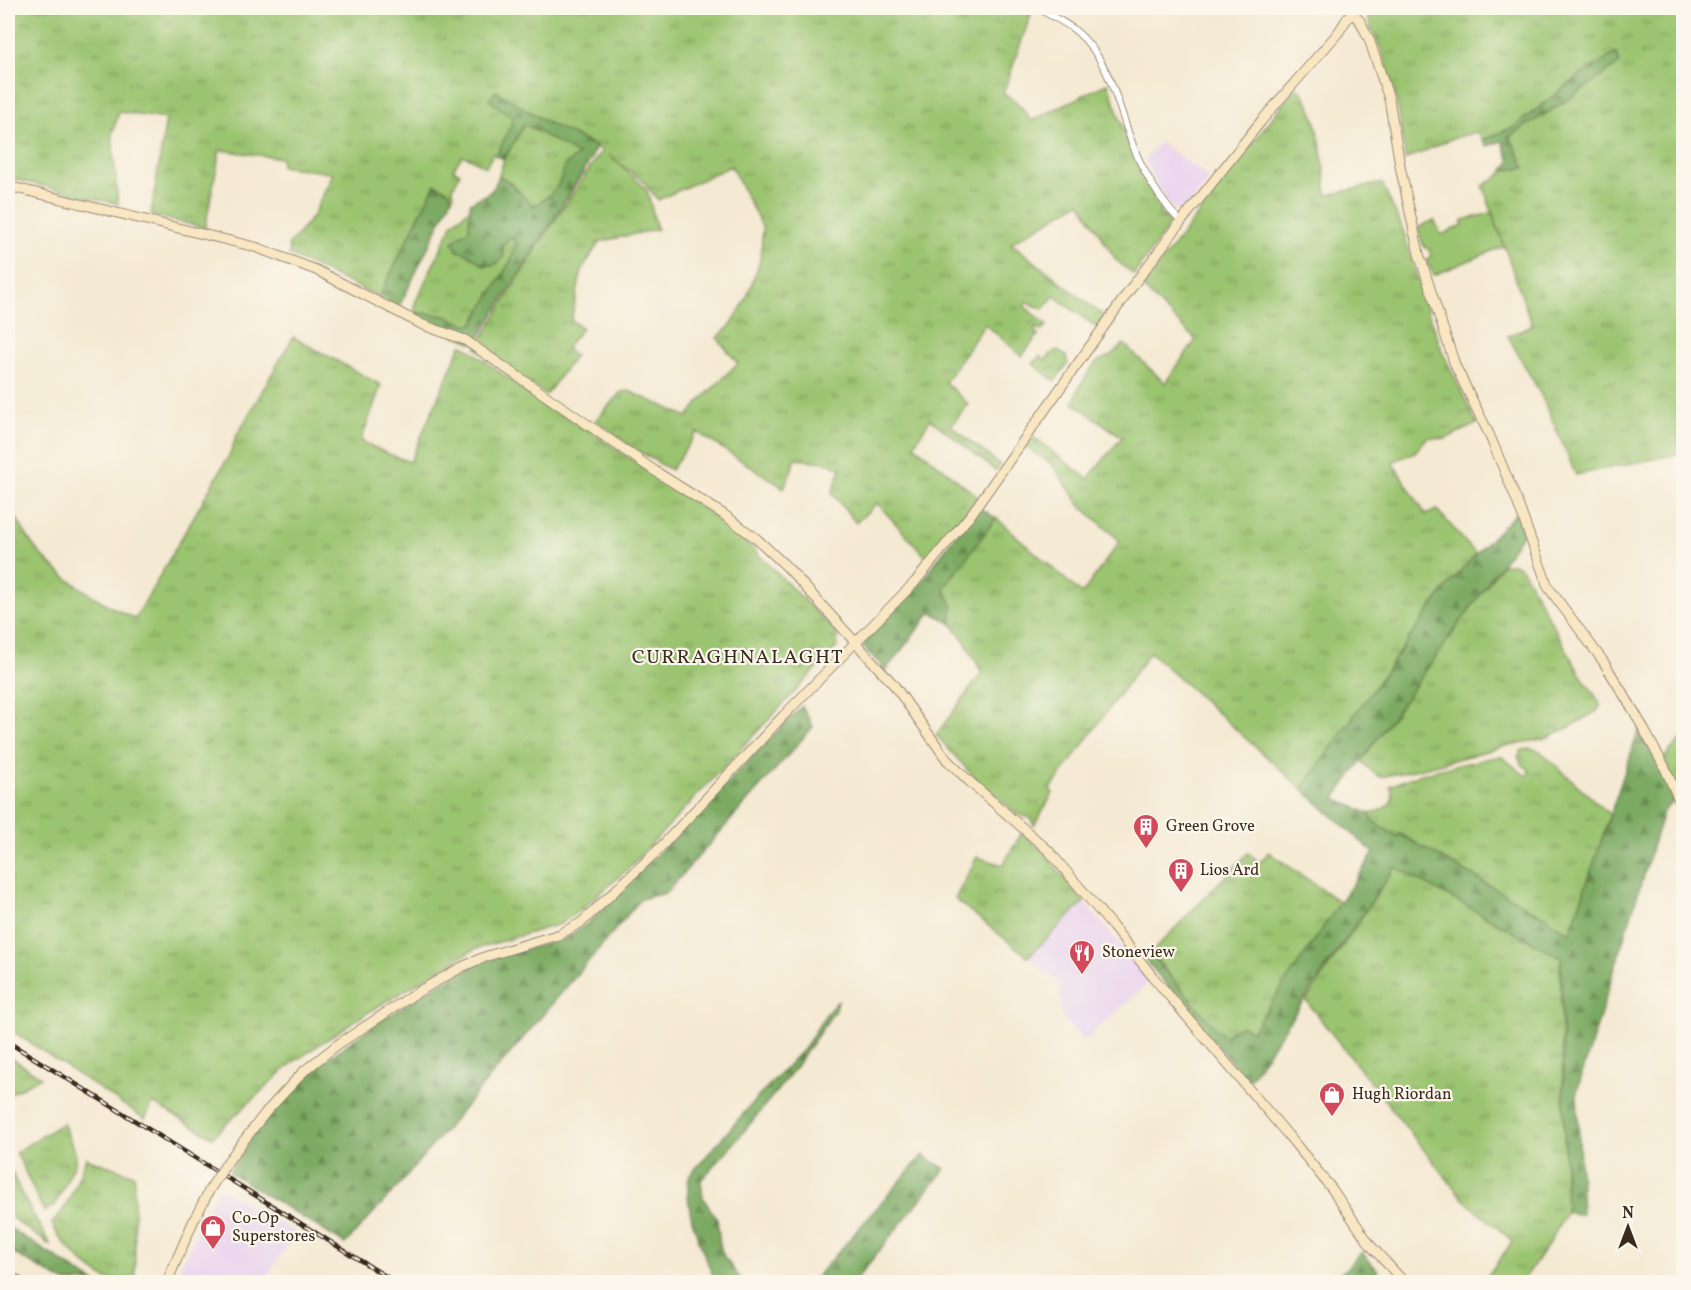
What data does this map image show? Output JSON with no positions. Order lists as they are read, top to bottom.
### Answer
{
  "districts": ["CURRAGHNALAGHT"],
  "places": {
    "building": ["Green Grove", "Lios Ard"],
    "restaurant": ["Stoneview"],
    "shop": ["Hugh Riordan", "Co-Op Superstores"]
  },
  "north": "top"
}
